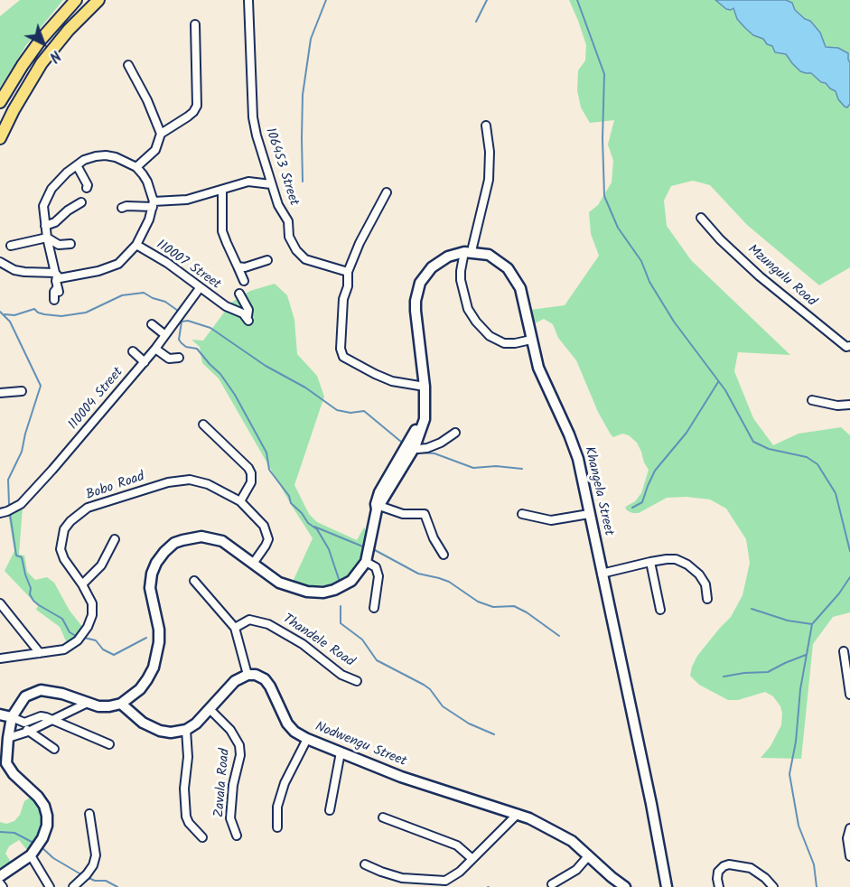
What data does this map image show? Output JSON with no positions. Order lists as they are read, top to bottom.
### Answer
{
  "streets": {
    "street": [
      "106453 Street",
      "110007 Street",
      "Mzungulu Road",
      "110004 Street",
      "Bobo Road",
      "Khangela Street",
      "Thandele Road",
      "Nodwengu Street",
      "Zavala Road"
    ]
  },
  "crossings": [
    ["110007 Street", "110004 Street"]
  ],
  "north": "bottom right"
}
